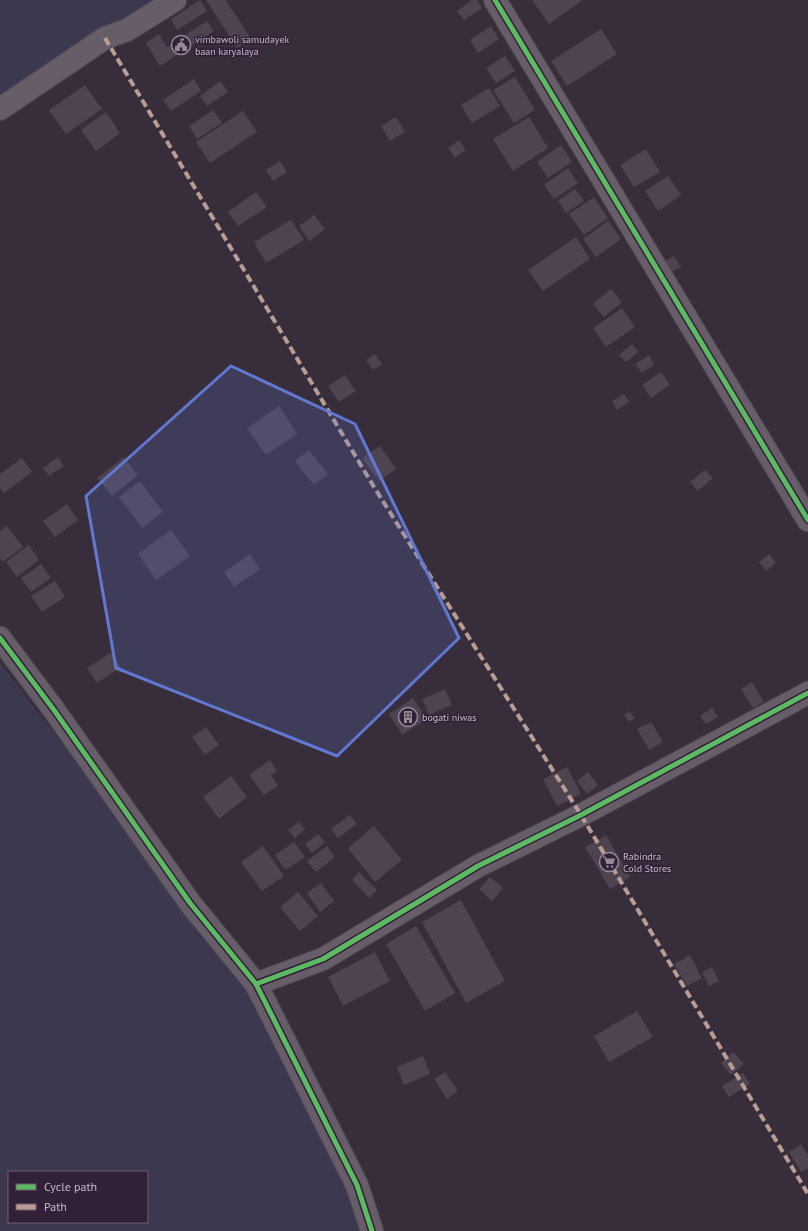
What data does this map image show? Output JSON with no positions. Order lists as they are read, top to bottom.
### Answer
{
  "places": {
    "public building": ["vimbawoli samudayek baan karyalaya"],
    "building": ["bogati niwas"],
    "supermarket": ["Rabindra Cold Stores"]
  },
  "legend": ["Cycle path", "Path"]
}
